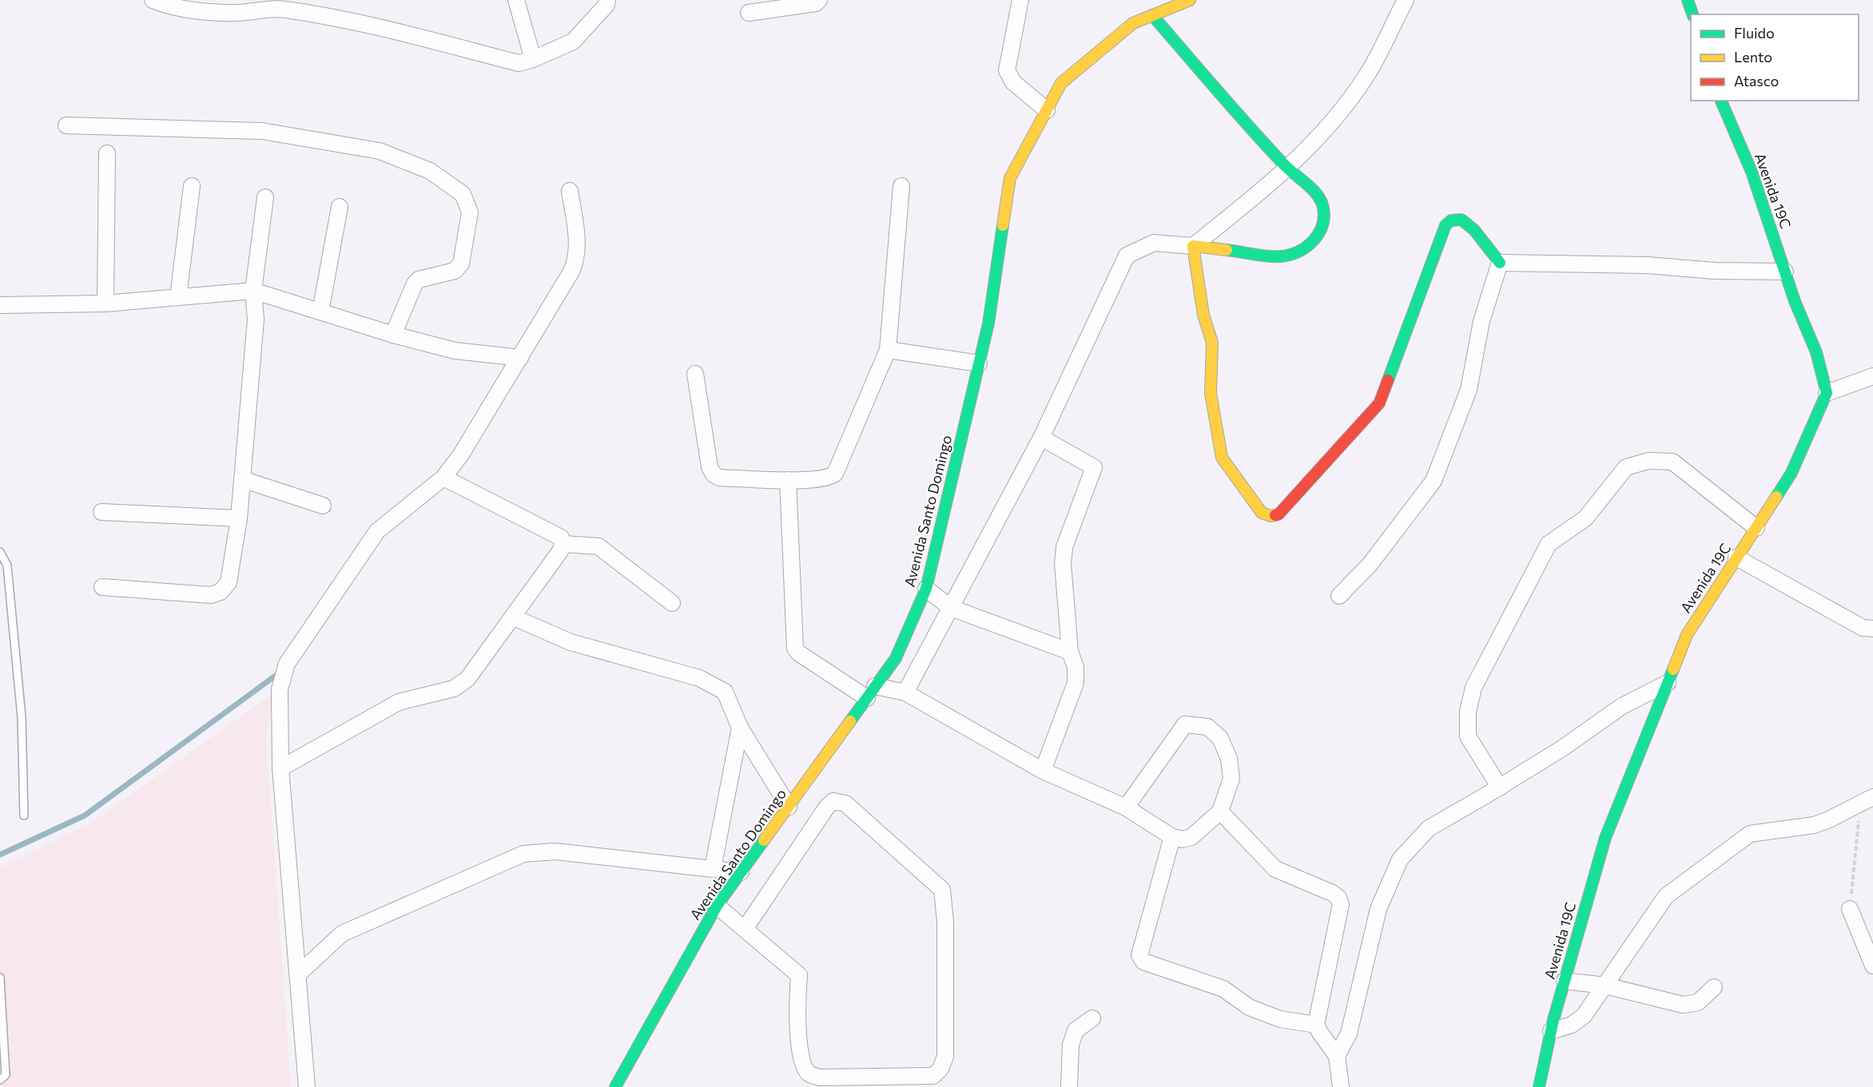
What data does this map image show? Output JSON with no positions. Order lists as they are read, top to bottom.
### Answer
{
  "streets": {
    "street": ["Avenida 19C", "Avenida Santo Domingo"]
  },
  "legend": ["Fluido", "Lento", "Atasco"]
}
